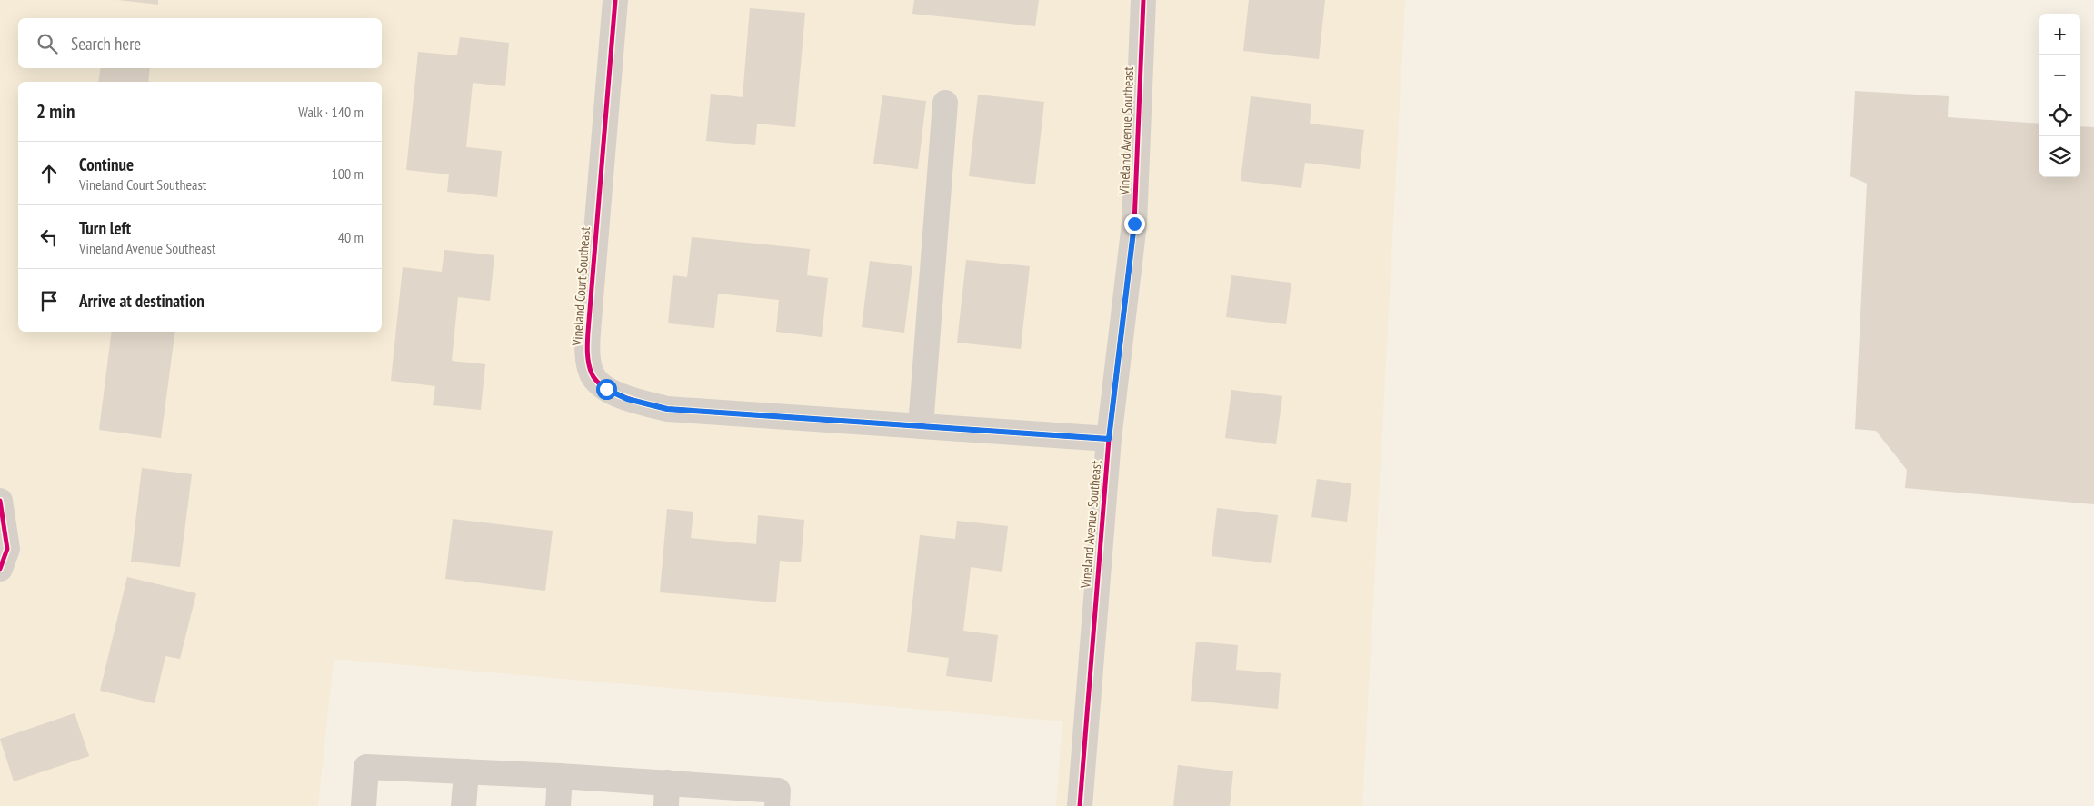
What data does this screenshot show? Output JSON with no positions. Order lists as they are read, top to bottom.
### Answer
{
  "streets": {
    "street": ["Vineland Avenue Southeast", "Vineland Court Southeast"]
  },
  "crossings": [
    ["Vineland Avenue Southeast", "Vineland Court Southeast"]
  ],
  "page": {
    "map_buttons": ["+", "−"],
    "search": "Search here",
    "heading": ["2 min", "Walk · 140 m"],
    "list": [
      ["Continue", "Vineland Court Southeast", "100 m"],
      ["Turn left", "Vineland Avenue Southeast", "40 m"],
      "Arrive at destination"
    ]
  }
}
